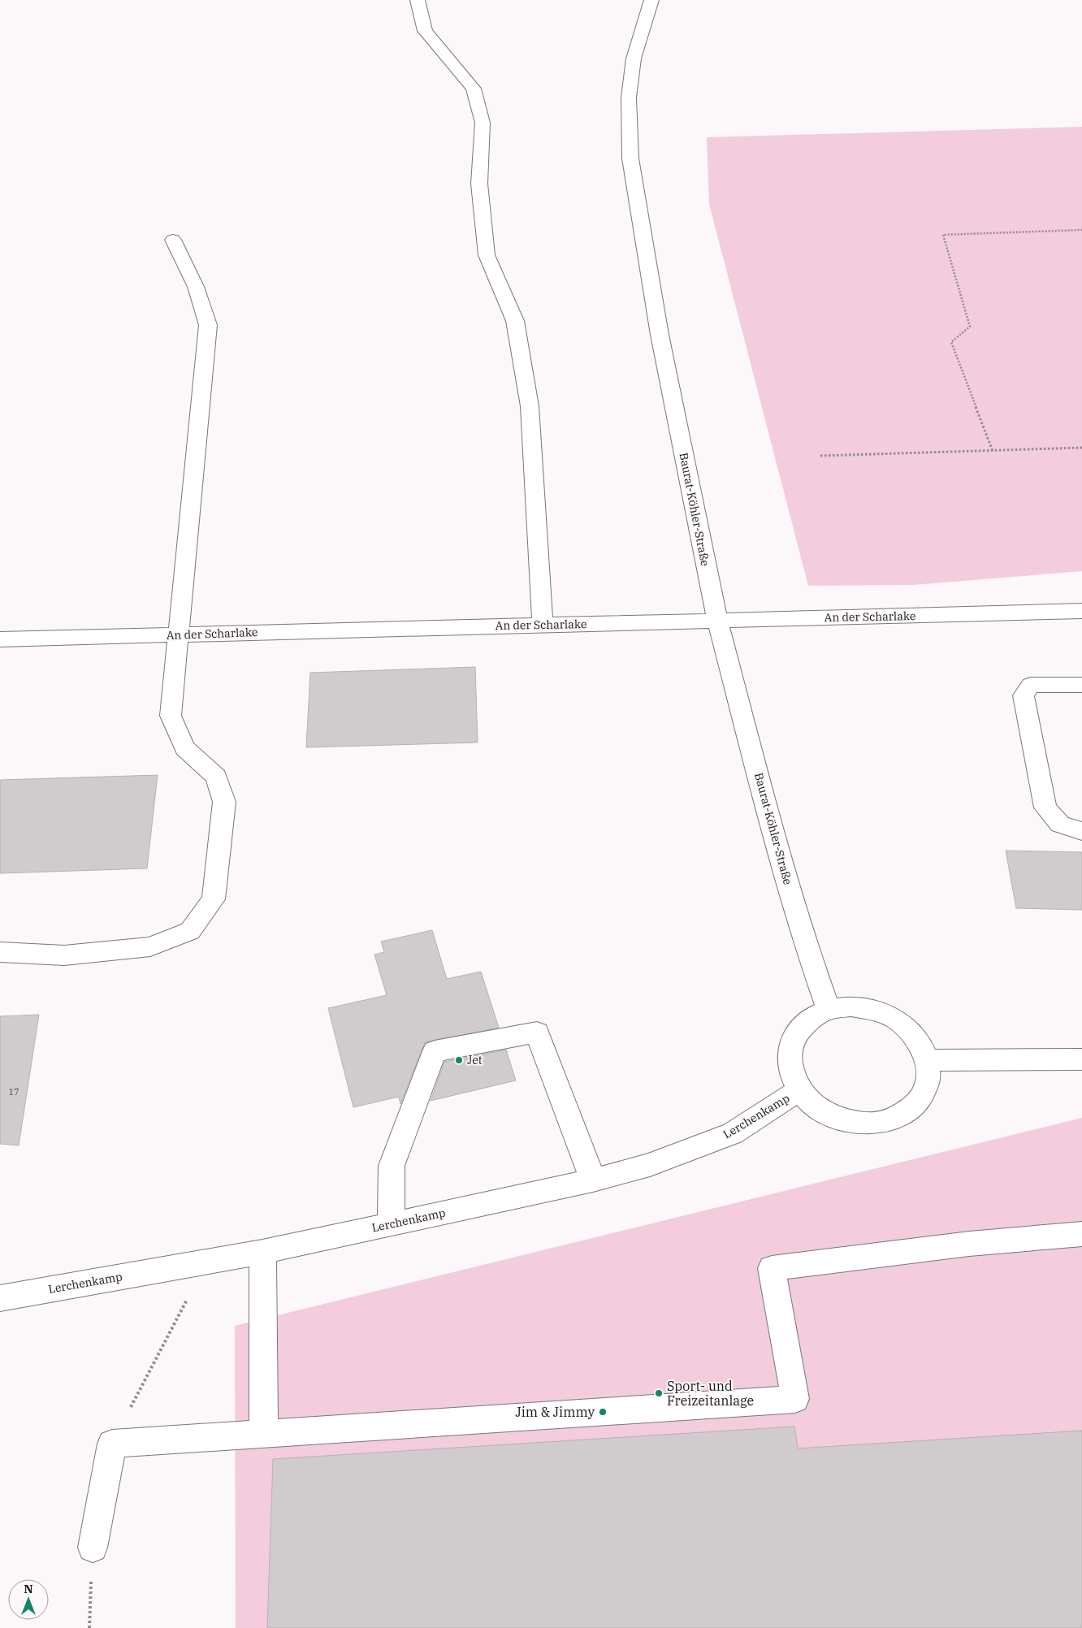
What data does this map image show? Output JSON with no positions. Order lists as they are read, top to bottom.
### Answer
{
  "streets": {
    "street": ["Baurat-Köhler-Straße", "An der Scharlake", "Lerchenkamp"]
  },
  "crossings": [
    ["Baurat-Köhler-Straße", "An der Scharlake"],
    ["Baurat-Köhler-Straße", "Lerchenkamp"]
  ],
  "places": ["Jet", "Sport- und Freizeitanlage", "Jim & Jimmy"],
  "house_numbers": ["17"],
  "north": "top"
}
